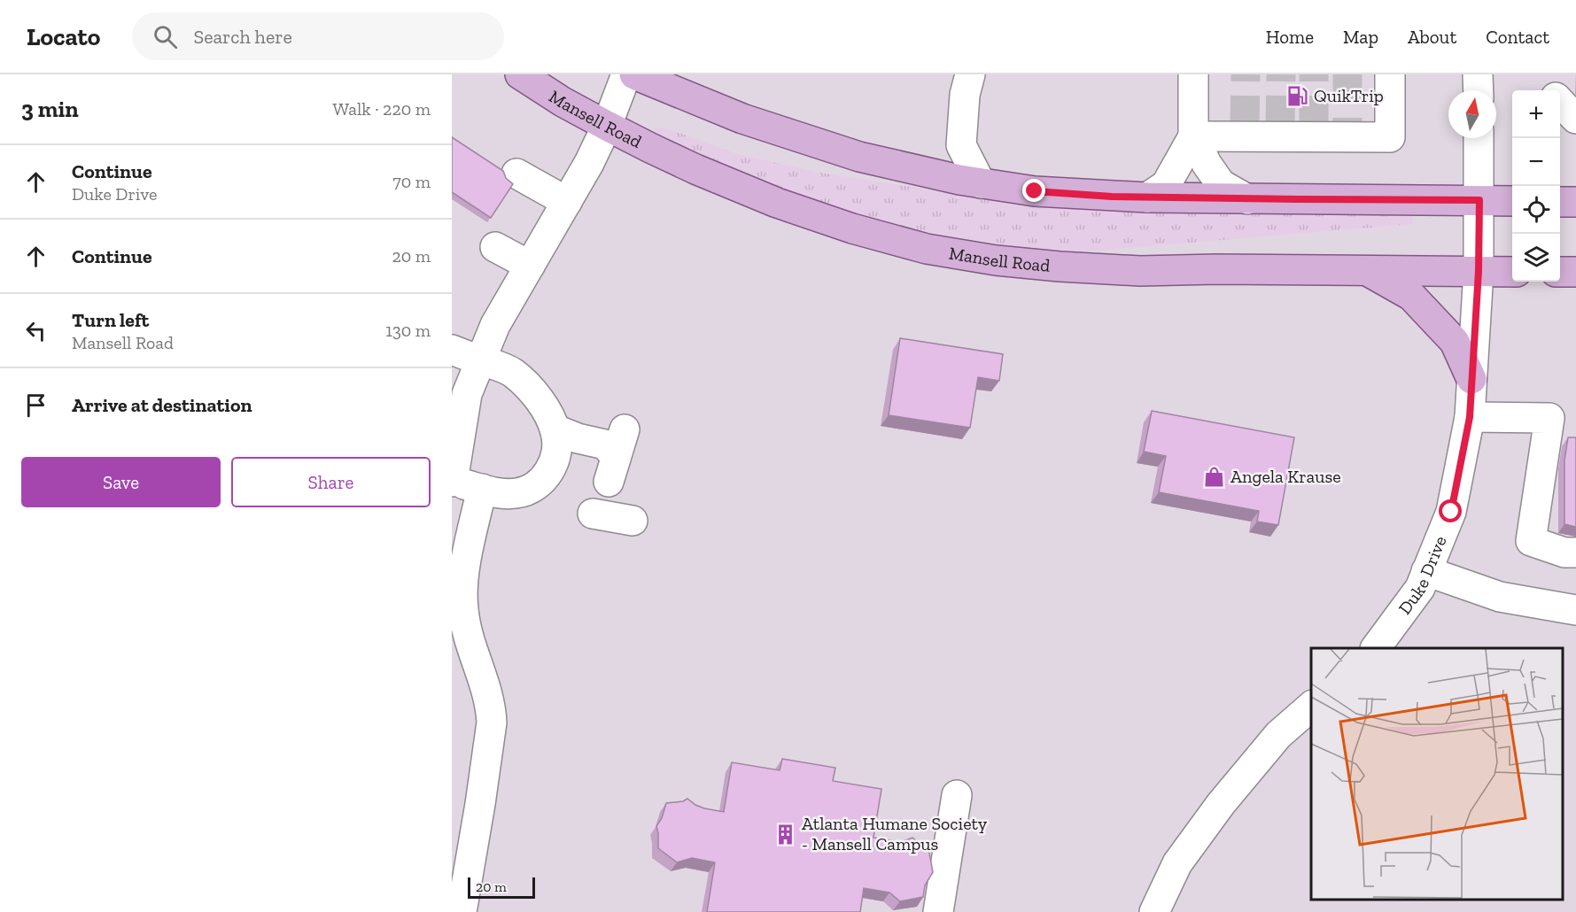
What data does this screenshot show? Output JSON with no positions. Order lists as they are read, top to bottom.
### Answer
{
  "streets": {
    "main road": ["Mansell Road"],
    "street": ["Duke Drive"]
  },
  "crossings": [
    ["Mansell Road", "Duke Drive"]
  ],
  "places": {
    "fuel station": ["QuikTrip"],
    "shop": ["Angela Krause"],
    "building": ["Atlanta Humane Society - Mansell Campus"]
  },
  "scale_bar": "20 m",
  "north": "top",
  "page": {
    "header": "Locato",
    "search": "Search here",
    "nav": [
      "Home",
      "Map",
      "About",
      "Contact"
    ],
    "heading": ["3 min", "Walk · 220 m"],
    "map_buttons": ["+", "−"],
    "list": [
      ["Continue", "Duke Drive", "70 m"],
      ["Continue", "20 m"],
      ["Turn left", "Mansell Road", "130 m"],
      "Arrive at destination"
    ],
    "buttons": ["Save", "Share"],
    "scale": "20 m"
  }
}
